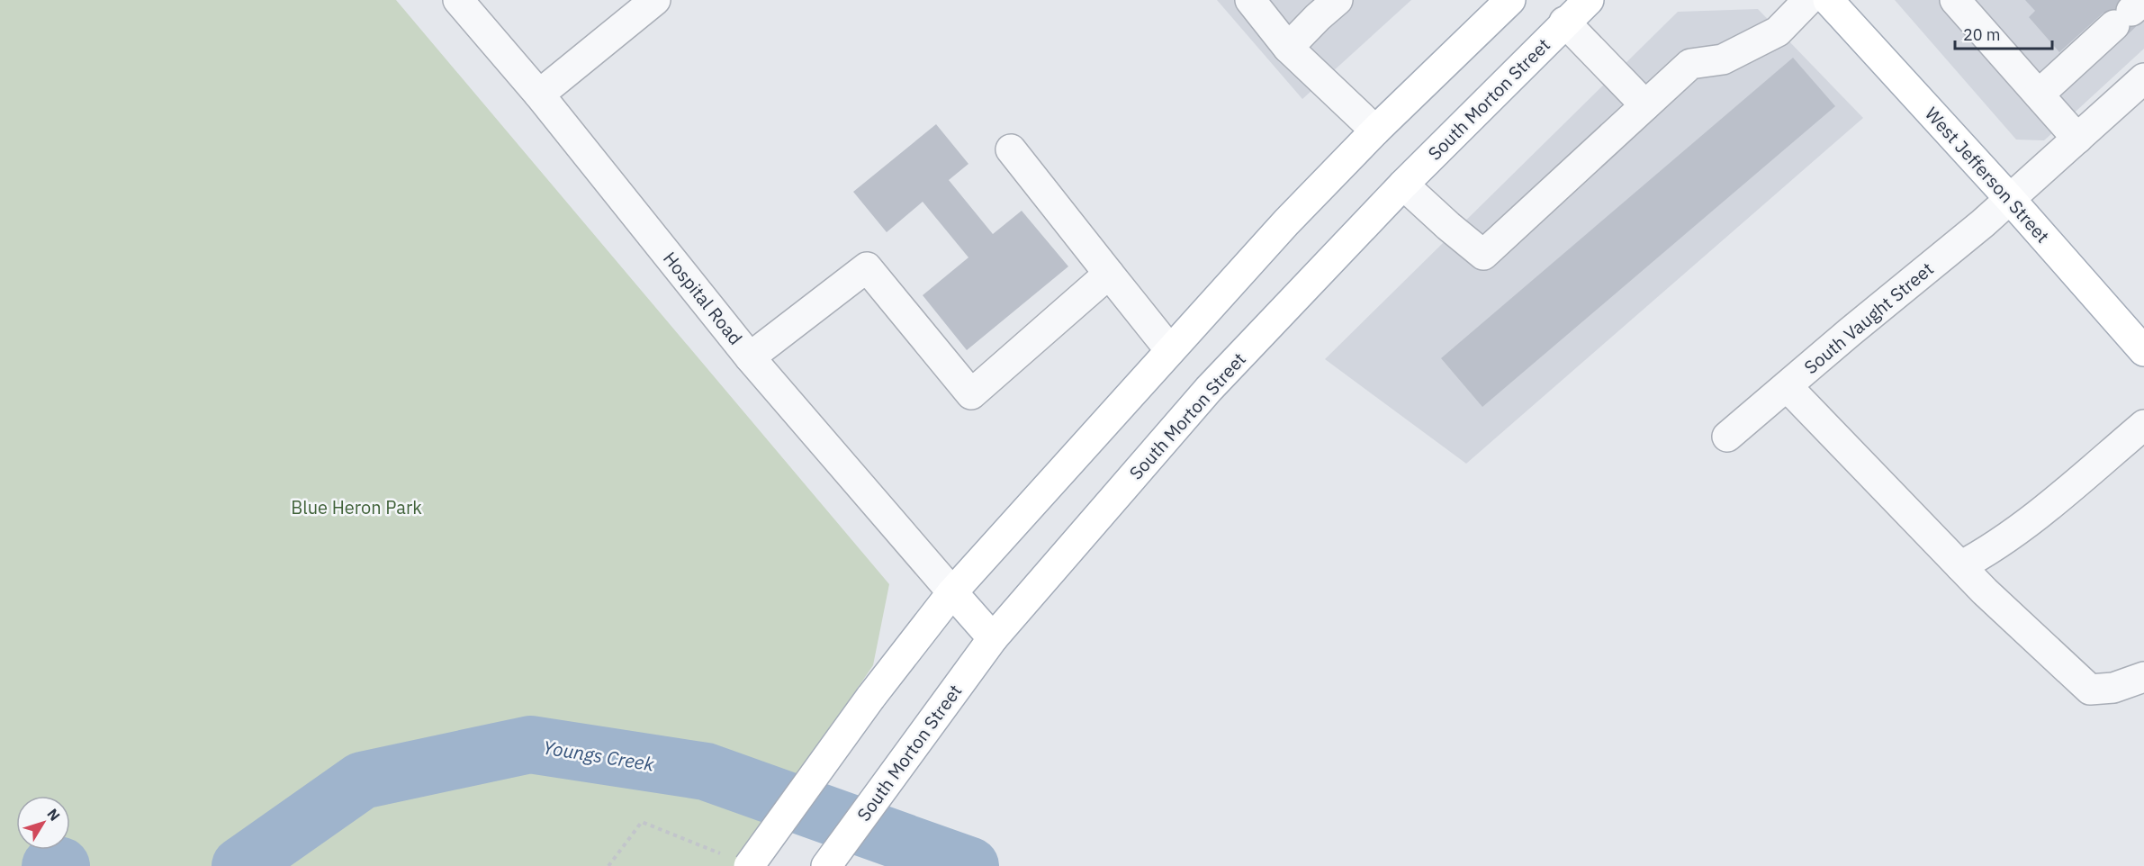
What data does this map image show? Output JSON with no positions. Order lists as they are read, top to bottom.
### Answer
{
  "streets": {
    "main road": ["South Morton Street", "West Jefferson Street"],
    "street": ["Hospital Road", "South Vaught Street"]
  },
  "crossings": [
    ["West Jefferson Street", "South Vaught Street"]
  ],
  "water": ["Youngs Creek"],
  "parks": ["Blue Heron Park"],
  "scale_bar": "20 m",
  "north": "top right"
}
